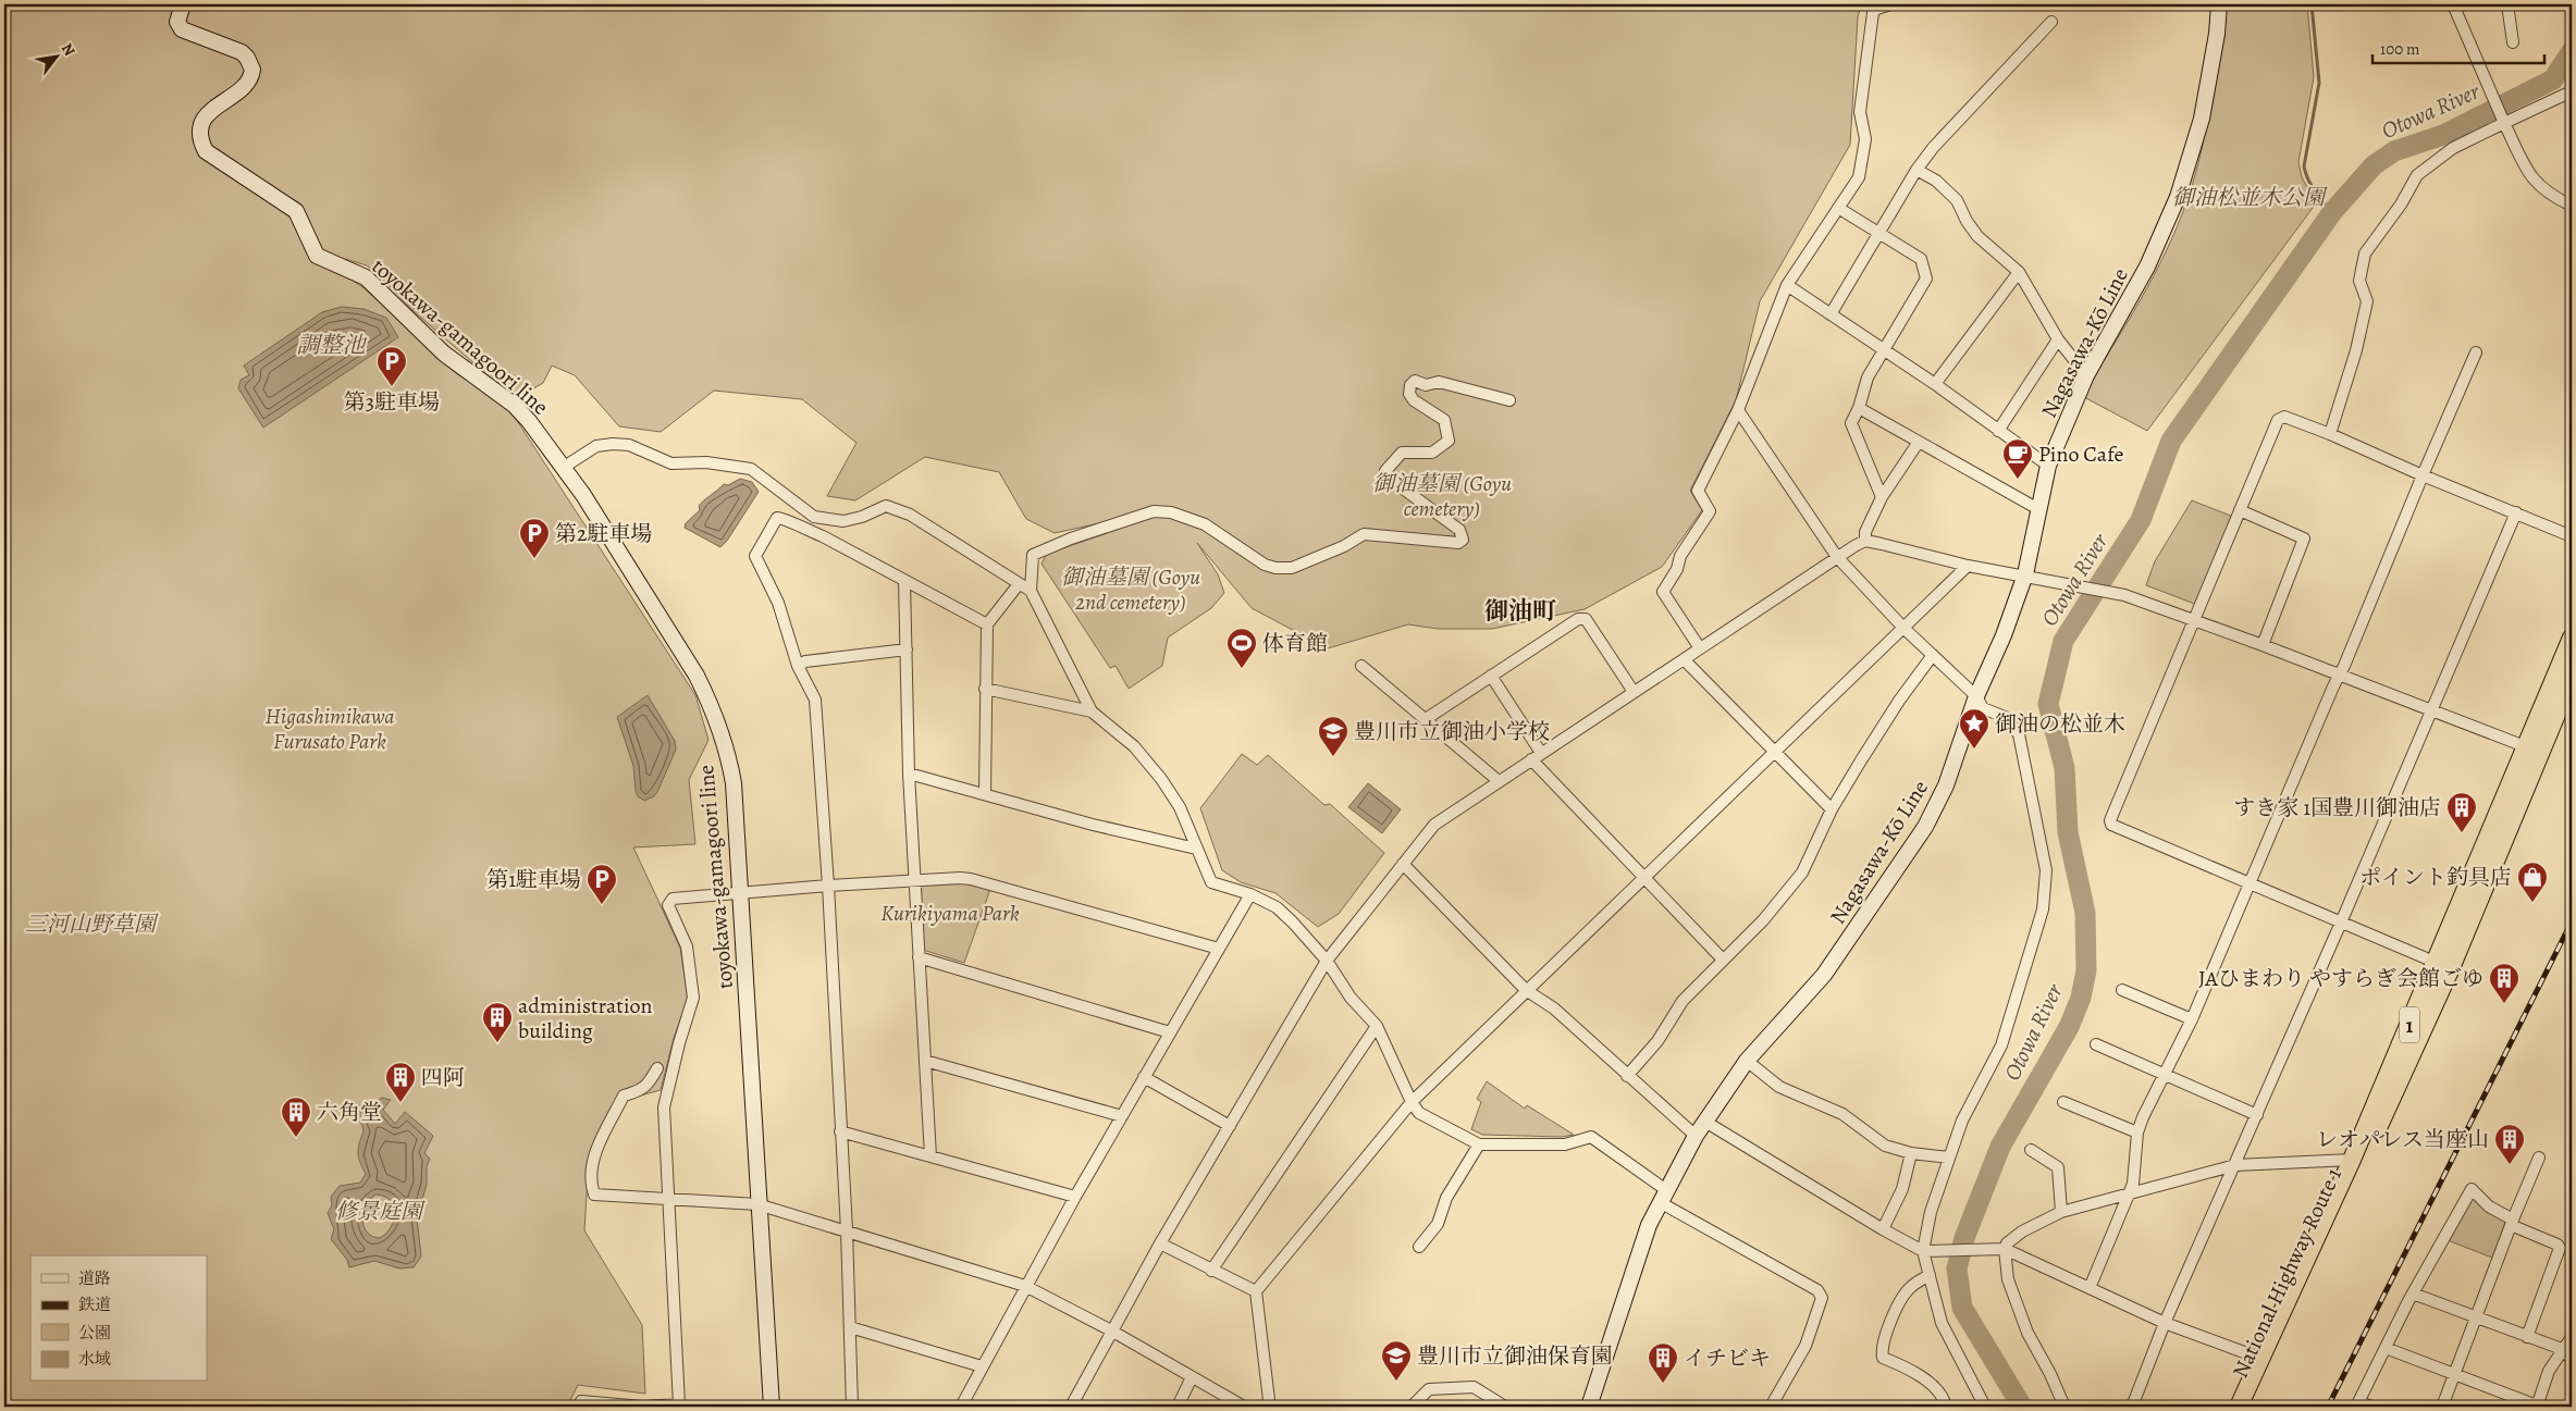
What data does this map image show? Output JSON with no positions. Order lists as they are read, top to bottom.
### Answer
{
  "streets": {
    "highway": ["1", "National Highway Route 1"],
    "main road": ["toyokawa-gamagoori line", "Nagasawa-Kō Line"]
  },
  "districts": ["御油町"],
  "water": ["Otowa River", "調整池"],
  "parks": [
    "御油松並木公園",
    "御油墓園 (Goyu cemetery)",
    "御油墓園 (Goyu 2nd cemetery)",
    "Higashimikawa Furusato Park",
    "Kurikiyama Park",
    "三河山野草園",
    "修景庭園"
  ],
  "places": {
    "parking": ["第3駐車場", "第2駐車場", "第1駐車場"],
    "cafe": ["Pino Cafe"],
    "sports": ["体育館"],
    "place": ["御油の松並木"],
    "school or university": ["豊川市立御油小学校", "豊川市立御油保育園"],
    "building": [
      "すき家 1国豊川御油店",
      "JAひまわり やすらぎ会館ごゆ",
      "administration building",
      "四阿",
      "六角堂",
      "レオパレス当座山",
      "イチビキ"
    ],
    "shop": ["ポイント釣具店"]
  },
  "legend": [
    "道路",
    "鉄道",
    "公園",
    "水域"
  ],
  "scale_bar": "100 m",
  "north": "top right"
}
